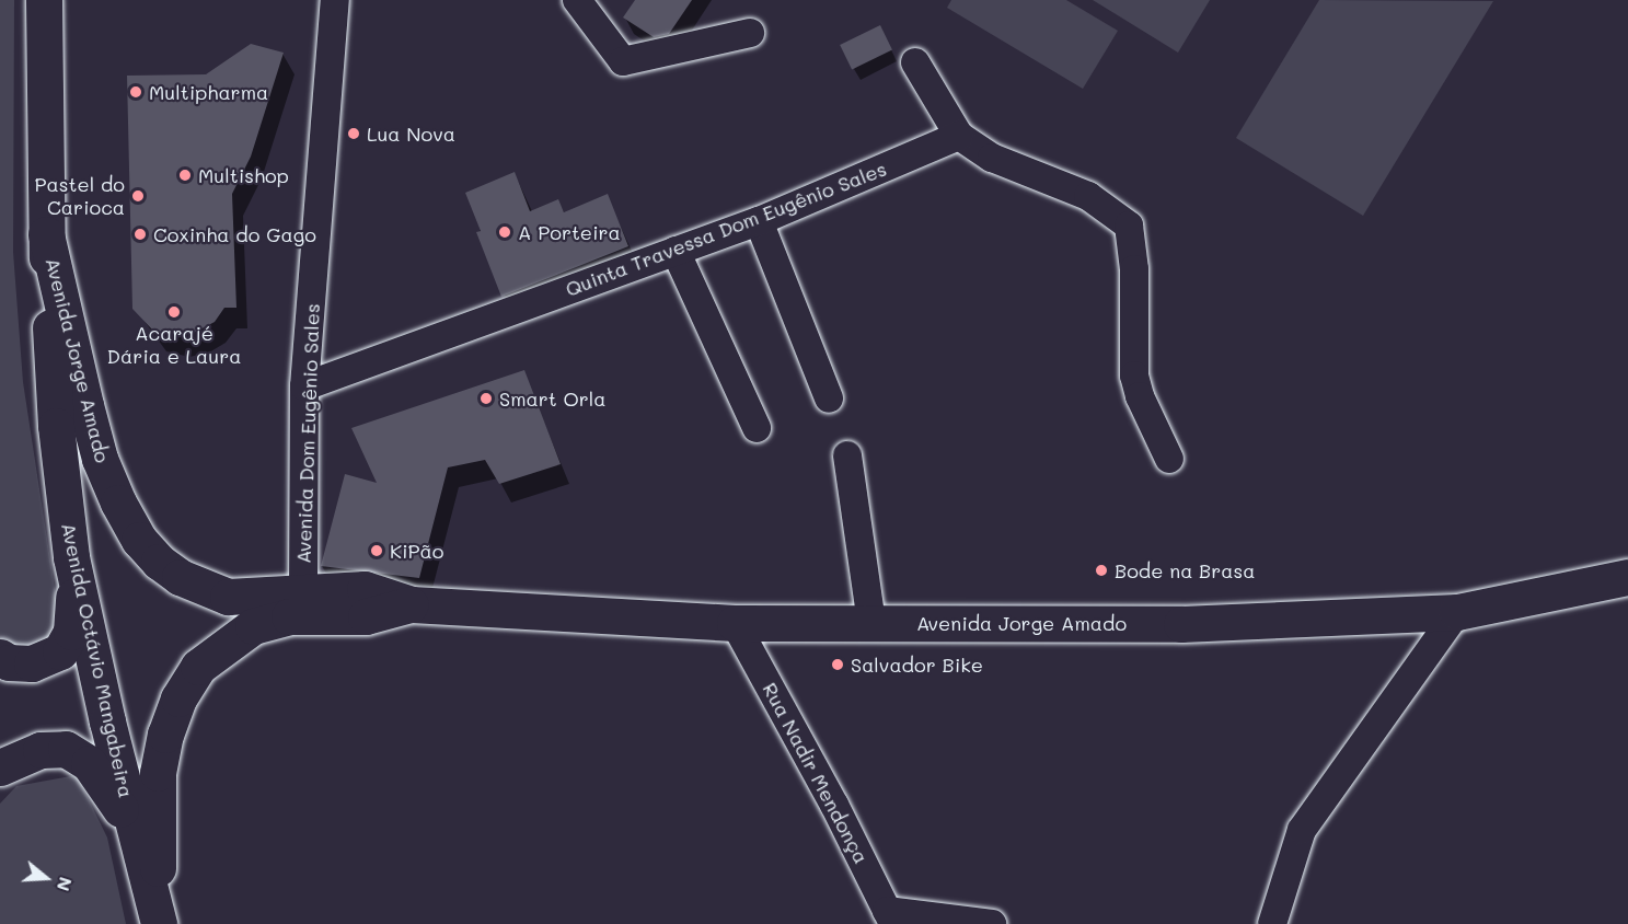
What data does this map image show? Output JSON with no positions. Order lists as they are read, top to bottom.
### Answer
{
  "streets": {
    "main road": ["Avenida Jorge Amado", "Avenida Octávio Mangabeira"],
    "street": ["Quinta Travessa Dom Eugênio Sales", "Avenida Dom Eugênio Sales", "Rua Nadir Mendonça"]
  },
  "crossings": [
    ["Quinta Travessa Dom Eugênio Sales", "Avenida Dom Eugênio Sales"],
    ["Avenida Jorge Amado", "Avenida Dom Eugênio Sales"],
    ["Avenida Jorge Amado", "Avenida Octávio Mangabeira"],
    ["Avenida Jorge Amado", "Rua Nadir Mendonça"]
  ],
  "places": [
    "Multipharma",
    "Lua Nova",
    "Multishop",
    "Pastel do Carioca",
    "A Porteira",
    "Coxinha do Gago",
    "Acarajé Dária e Laura",
    "Smart Orla",
    "KiPão",
    "Bode na Brasa",
    "Salvador Bike"
  ],
  "north": "right"
}
